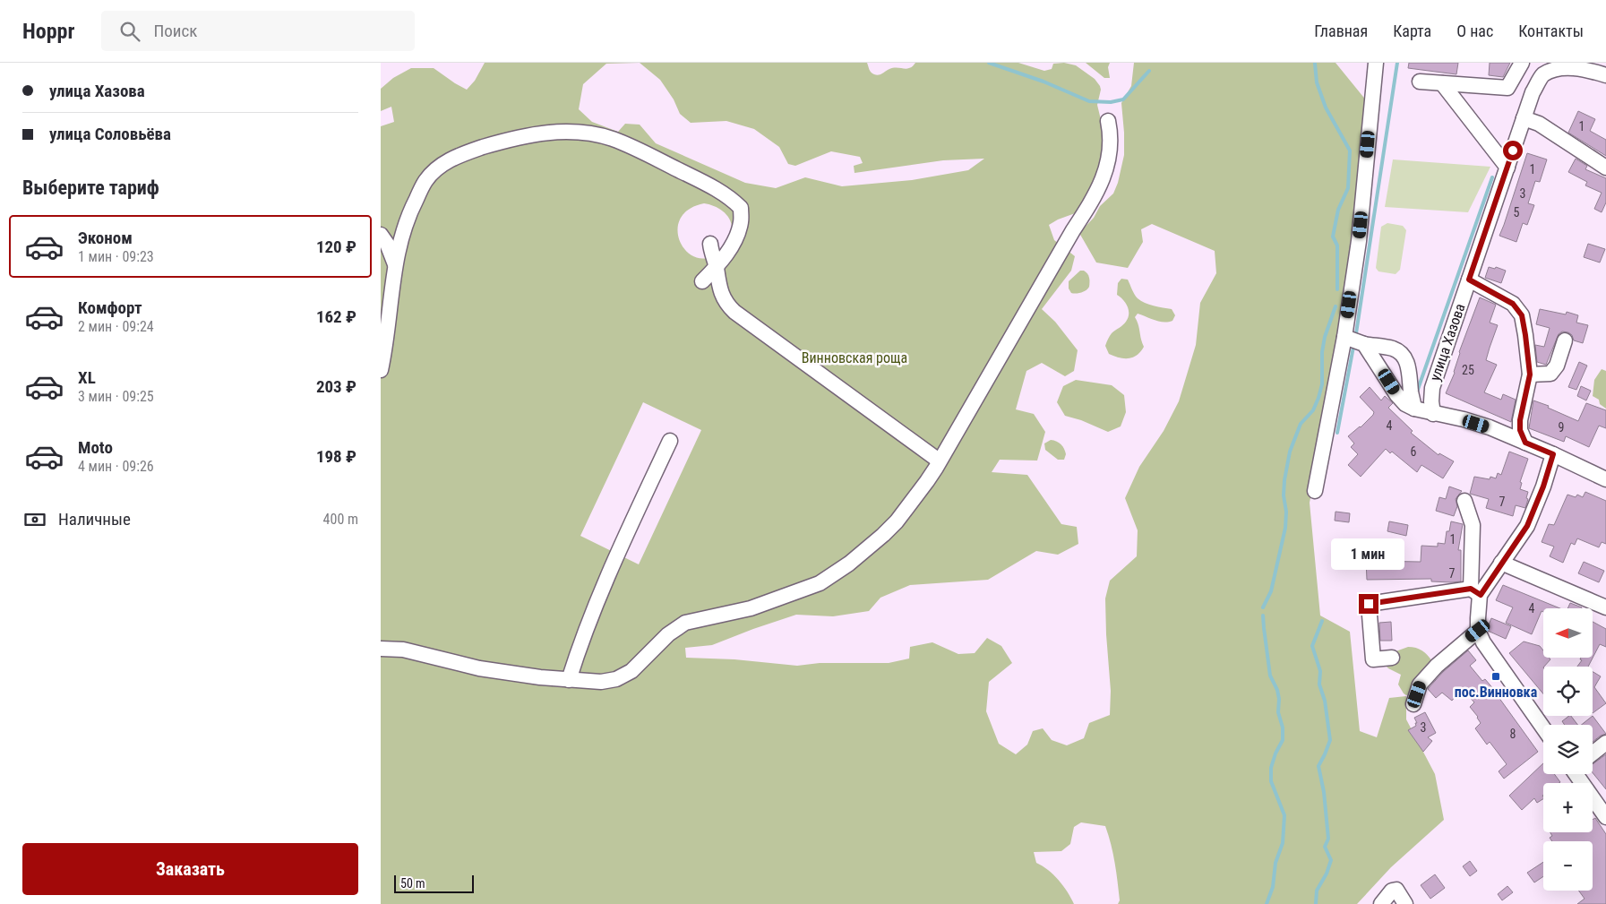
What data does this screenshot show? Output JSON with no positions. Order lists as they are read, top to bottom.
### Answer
{
  "streets": {
    "street": ["улица Хазова"]
  },
  "parks": ["Винновская роща"],
  "places": {
    "transit": ["пос.Винновка"]
  },
  "house_numbers": [
    "1",
    "1",
    "3",
    "5",
    "25",
    "4",
    "9",
    "6",
    "7",
    "1",
    "7",
    "4",
    "3",
    "8"
  ],
  "scale_bar": "50 m",
  "north": "left",
  "page": {
    "header": "Hoppr",
    "search": "Поиск",
    "nav": [
      "Главная",
      "Карта",
      "О нас",
      "Контакты"
    ],
    "banner": ["улица Хазова", "улица Соловьёва"],
    "heading": "Выберите тариф",
    "list": [
      {
        "name": "Эконом",
        "note": "1 мин · 09:23",
        "value": "120 ₽"
      },
      {
        "name": "Комфорт",
        "note": "2 мин · 09:24",
        "value": "162 ₽"
      },
      {
        "name": "XL",
        "note": "3 мин · 09:25",
        "value": "203 ₽"
      },
      {
        "name": "Moto",
        "note": "4 мин · 09:26",
        "value": "198 ₽"
      }
    ],
    "pay": ["Наличные", "400 m"],
    "bubble": "1 мин",
    "map_buttons": ["+", "−"],
    "buttons": "Заказать",
    "scale": "50 m"
  }
}
